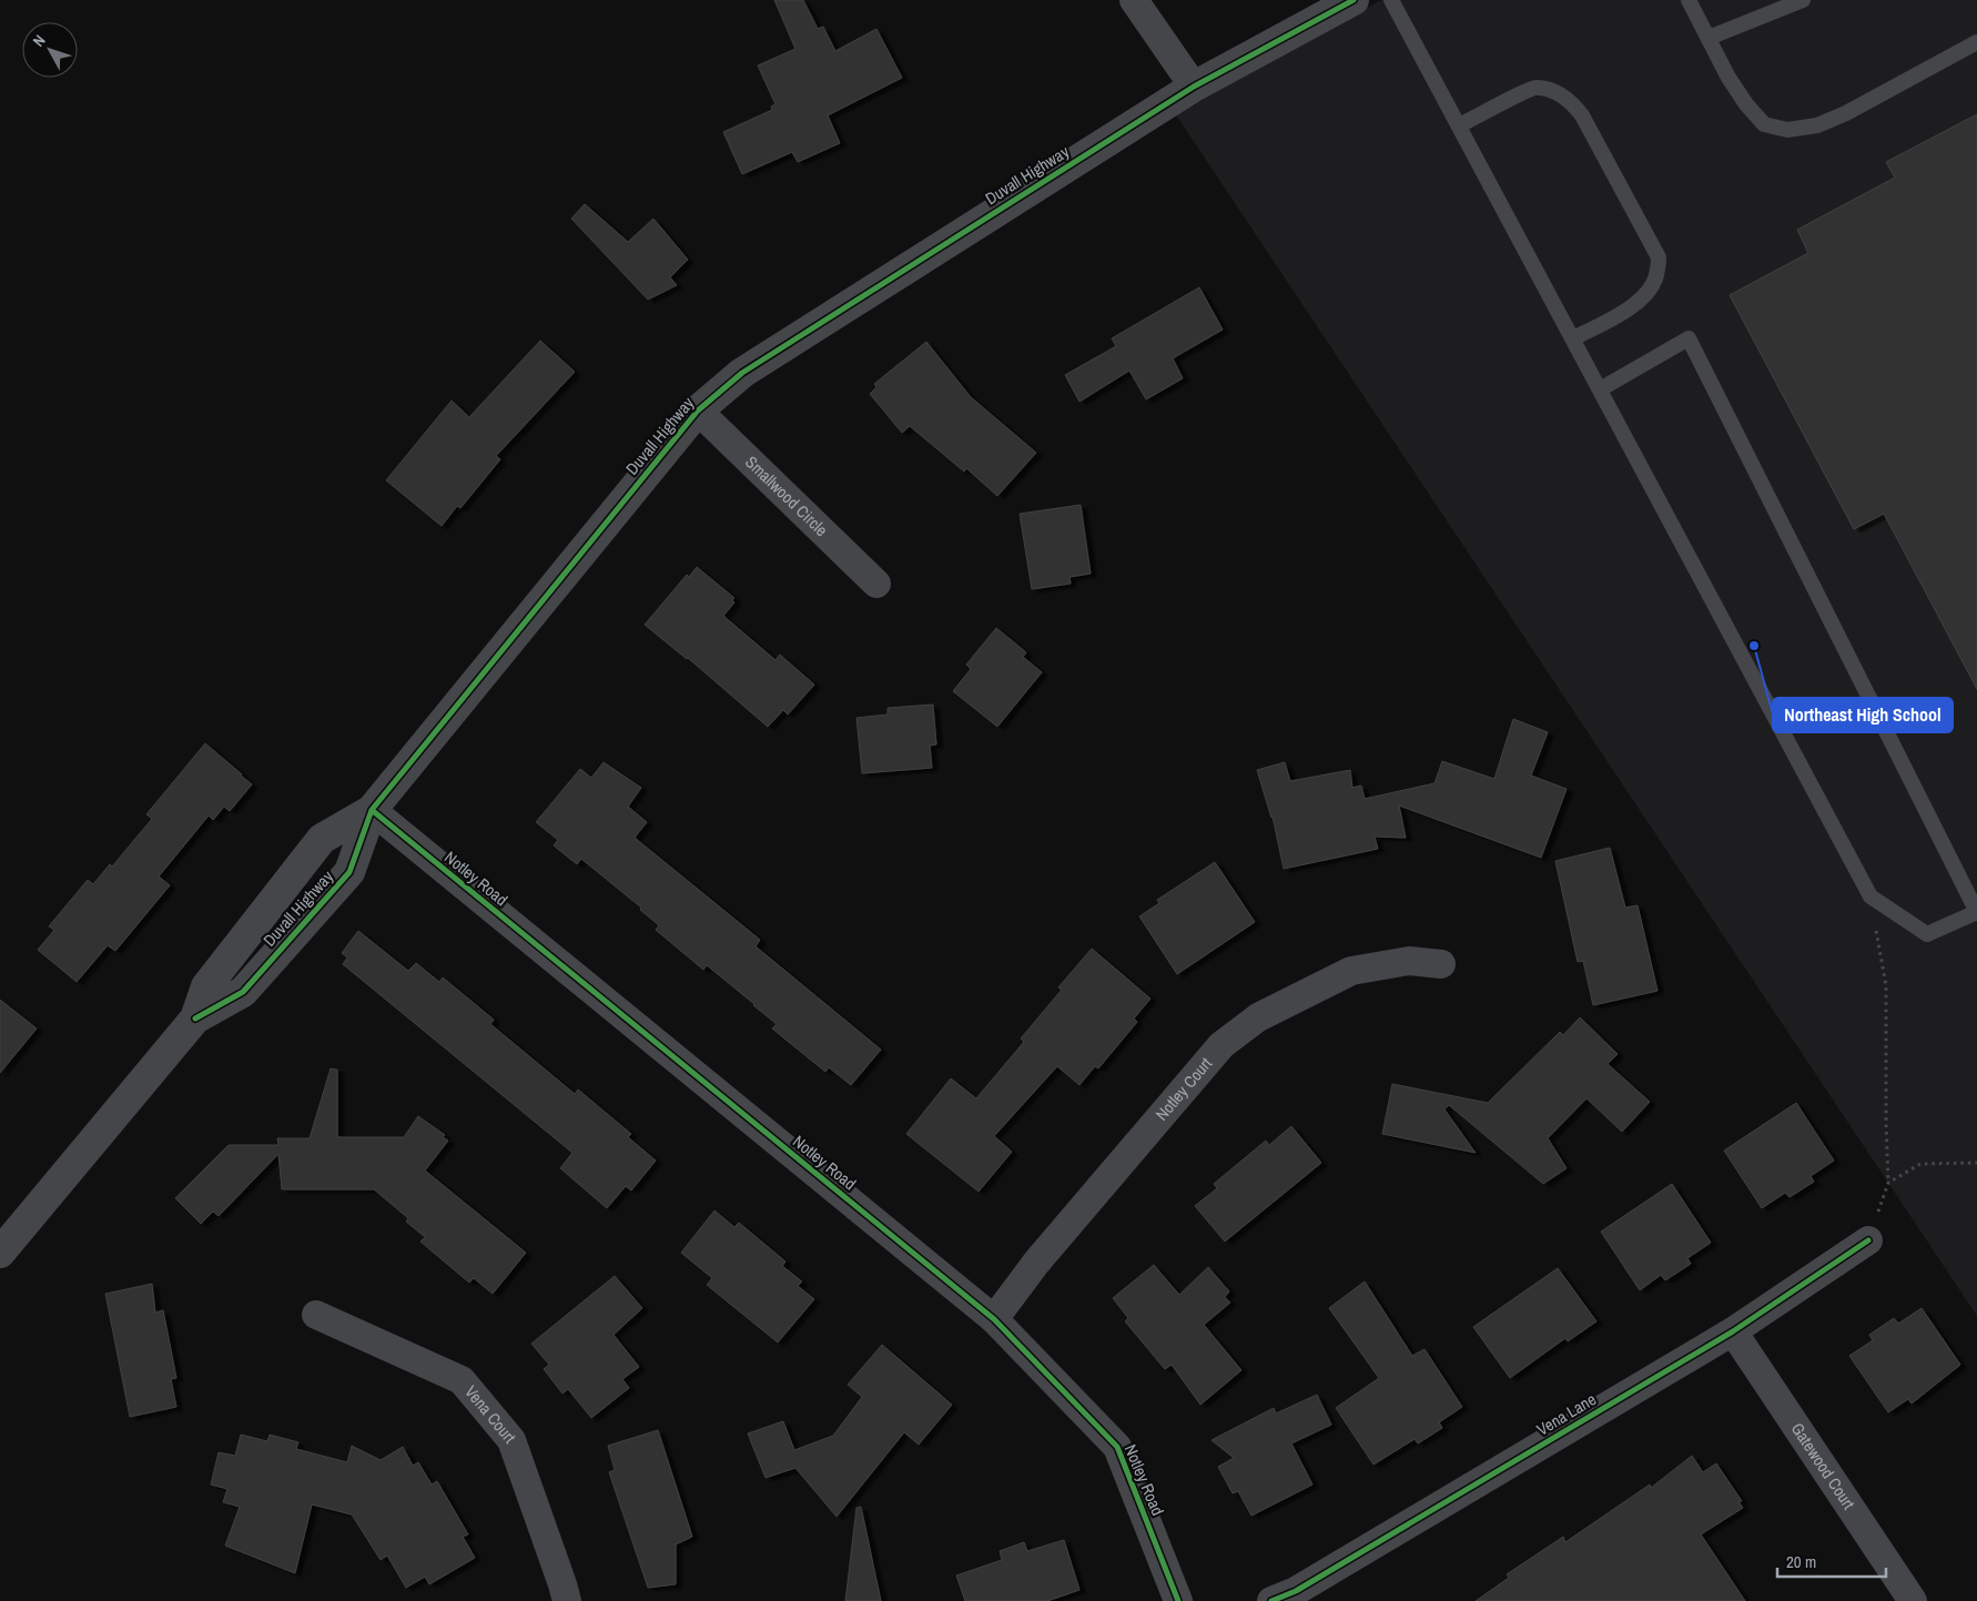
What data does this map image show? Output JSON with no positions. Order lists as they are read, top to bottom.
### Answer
{
  "streets": {
    "street": [
      "Duvall Highway",
      "Smallwood Circle",
      "Notley Road",
      "Notley Court",
      "Vena Lane",
      "Vena Court",
      "Gatewood Court"
    ]
  },
  "crossings": [
    ["Duvall Highway", "Smallwood Circle"],
    ["Duvall Highway", "Notley Road"],
    ["Notley Road", "Notley Court"],
    ["Vena Lane", "Gatewood Court"]
  ],
  "places": ["Northeast High School"],
  "scale_bar": "20 m",
  "north": "top left"
}
